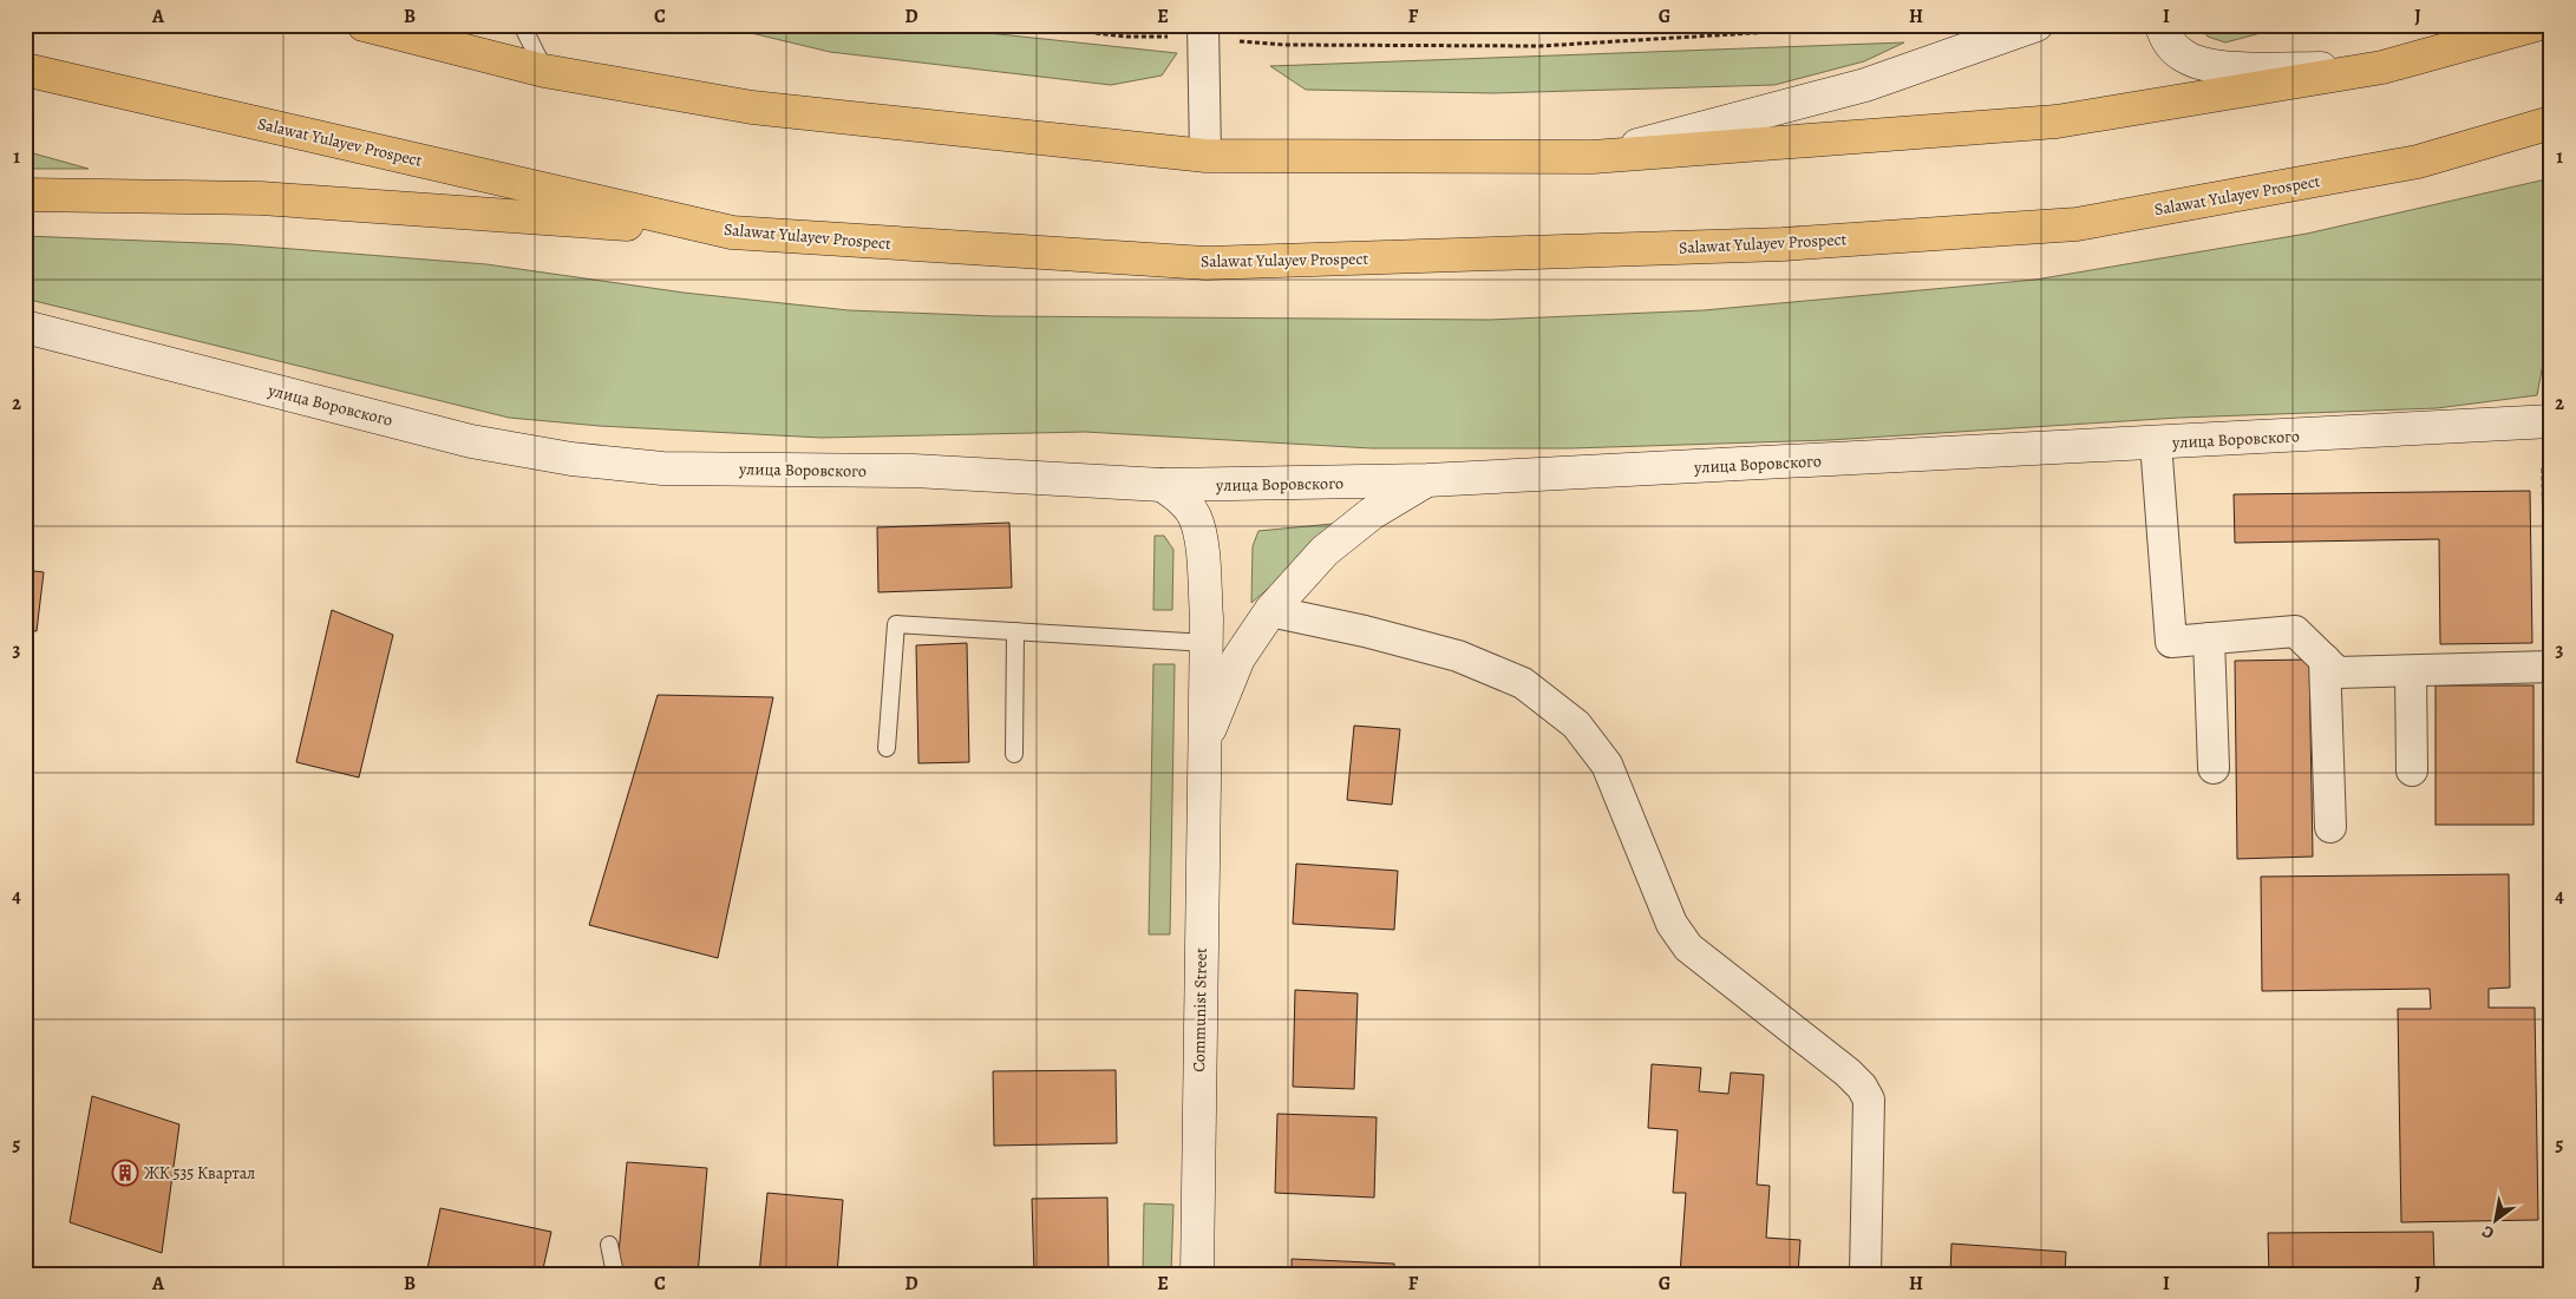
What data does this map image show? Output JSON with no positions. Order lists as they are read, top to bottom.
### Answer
{
  "streets": {
    "main road": ["Salawat Yulayev Prospect"],
    "street": ["улица Воровского", "Communist Street"]
  },
  "crossings": [
    ["улица Воровского", "Communist Street"]
  ],
  "places": {
    "building": ["ЖК 535 Квартал"]
  },
  "north": "bottom left",
  "grid": {
    "columns": [
      "A",
      "B",
      "C",
      "D",
      "E",
      "F",
      "G",
      "H",
      "I",
      "J"
    ],
    "rows": [
      "1",
      "2",
      "3",
      "4",
      "5"
    ]
  }
}
